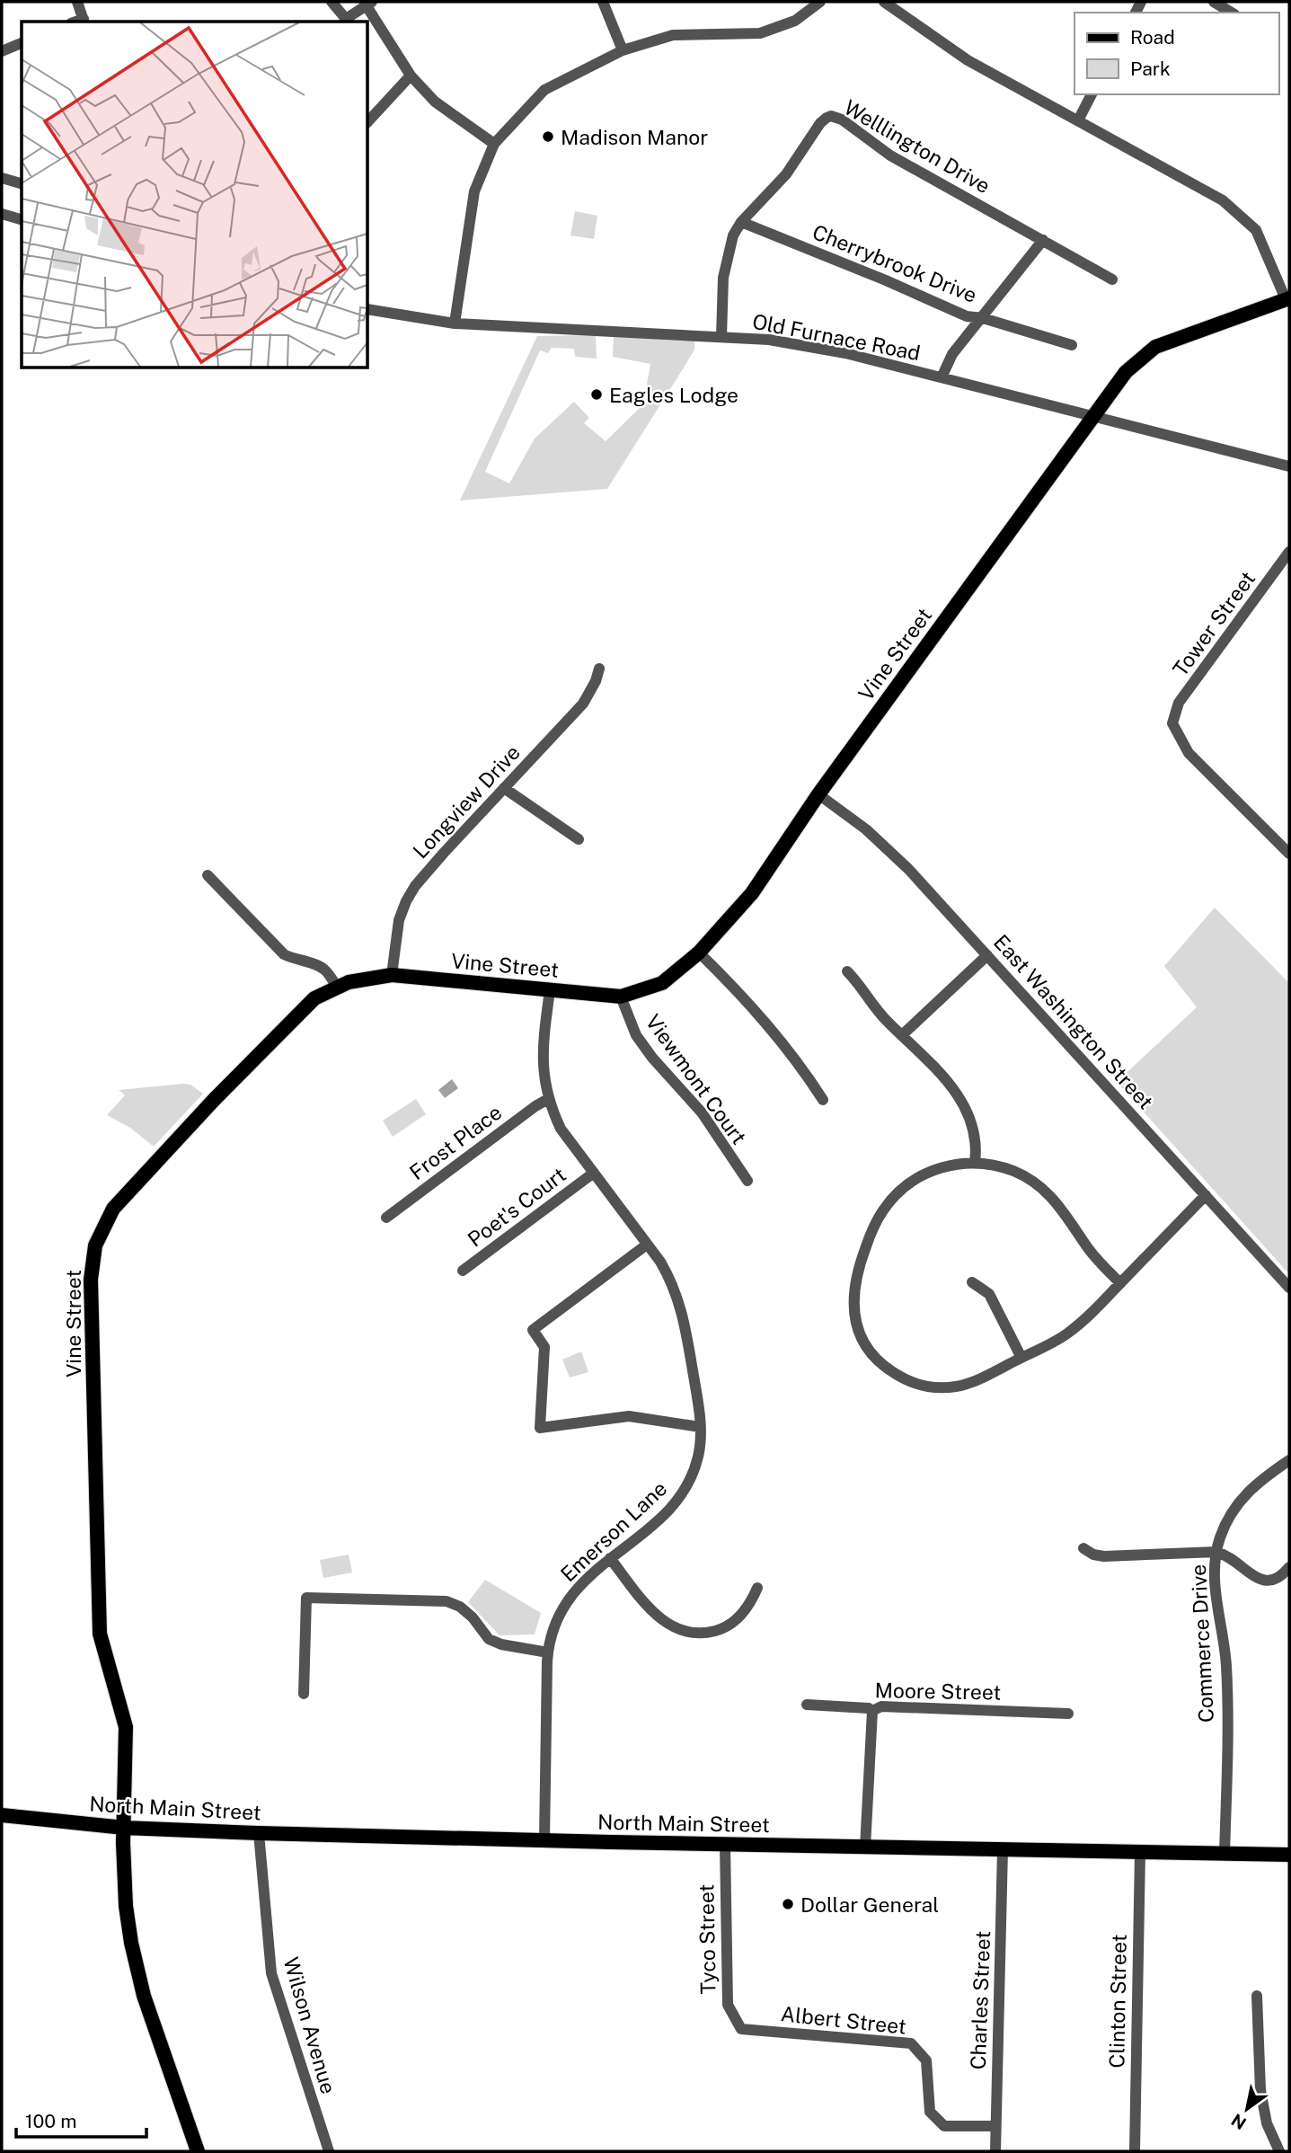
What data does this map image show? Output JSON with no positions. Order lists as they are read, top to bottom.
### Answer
{
  "streets": {
    "main road": ["Vine Street", "North Main Street"],
    "street": [
      "Welllington Drive",
      "Cherrybrook Drive",
      "Old Furnace Road",
      "Tower Street",
      "Longview Drive",
      "East Washington Street",
      "Viewmont Court",
      "Frost Place",
      "Poet's Court",
      "Emerson Lane",
      "Commerce Drive",
      "Moore Street",
      "Tyco Street",
      "Charles Street",
      "Clinton Street",
      "Albert Street",
      "Wilson Avenue"
    ]
  },
  "crossings": [
    ["Welllington Drive", "Cherrybrook Drive"],
    ["Welllington Drive", "Old Furnace Road"],
    ["Old Furnace Road", "Vine Street"],
    ["Vine Street", "Longview Drive"],
    ["Vine Street", "East Washington Street"],
    ["Vine Street", "Viewmont Court"],
    ["Vine Street", "Emerson Lane"],
    ["Vine Street", "North Main Street"],
    ["Frost Place", "Emerson Lane"],
    ["Poet's Court", "Emerson Lane"],
    ["Emerson Lane", "North Main Street"],
    ["Commerce Drive", "North Main Street"],
    ["North Main Street", "Tyco Street"],
    ["North Main Street", "Charles Street"],
    ["North Main Street", "Clinton Street"],
    ["North Main Street", "Wilson Avenue"],
    ["Tyco Street", "Albert Street"],
    ["Charles Street", "Albert Street"]
  ],
  "places": ["Madison Manor", "Eagles Lodge", "Dollar General"],
  "legend": ["Road", "Park"],
  "scale_bar": "100 m",
  "north": "bottom left"
}
